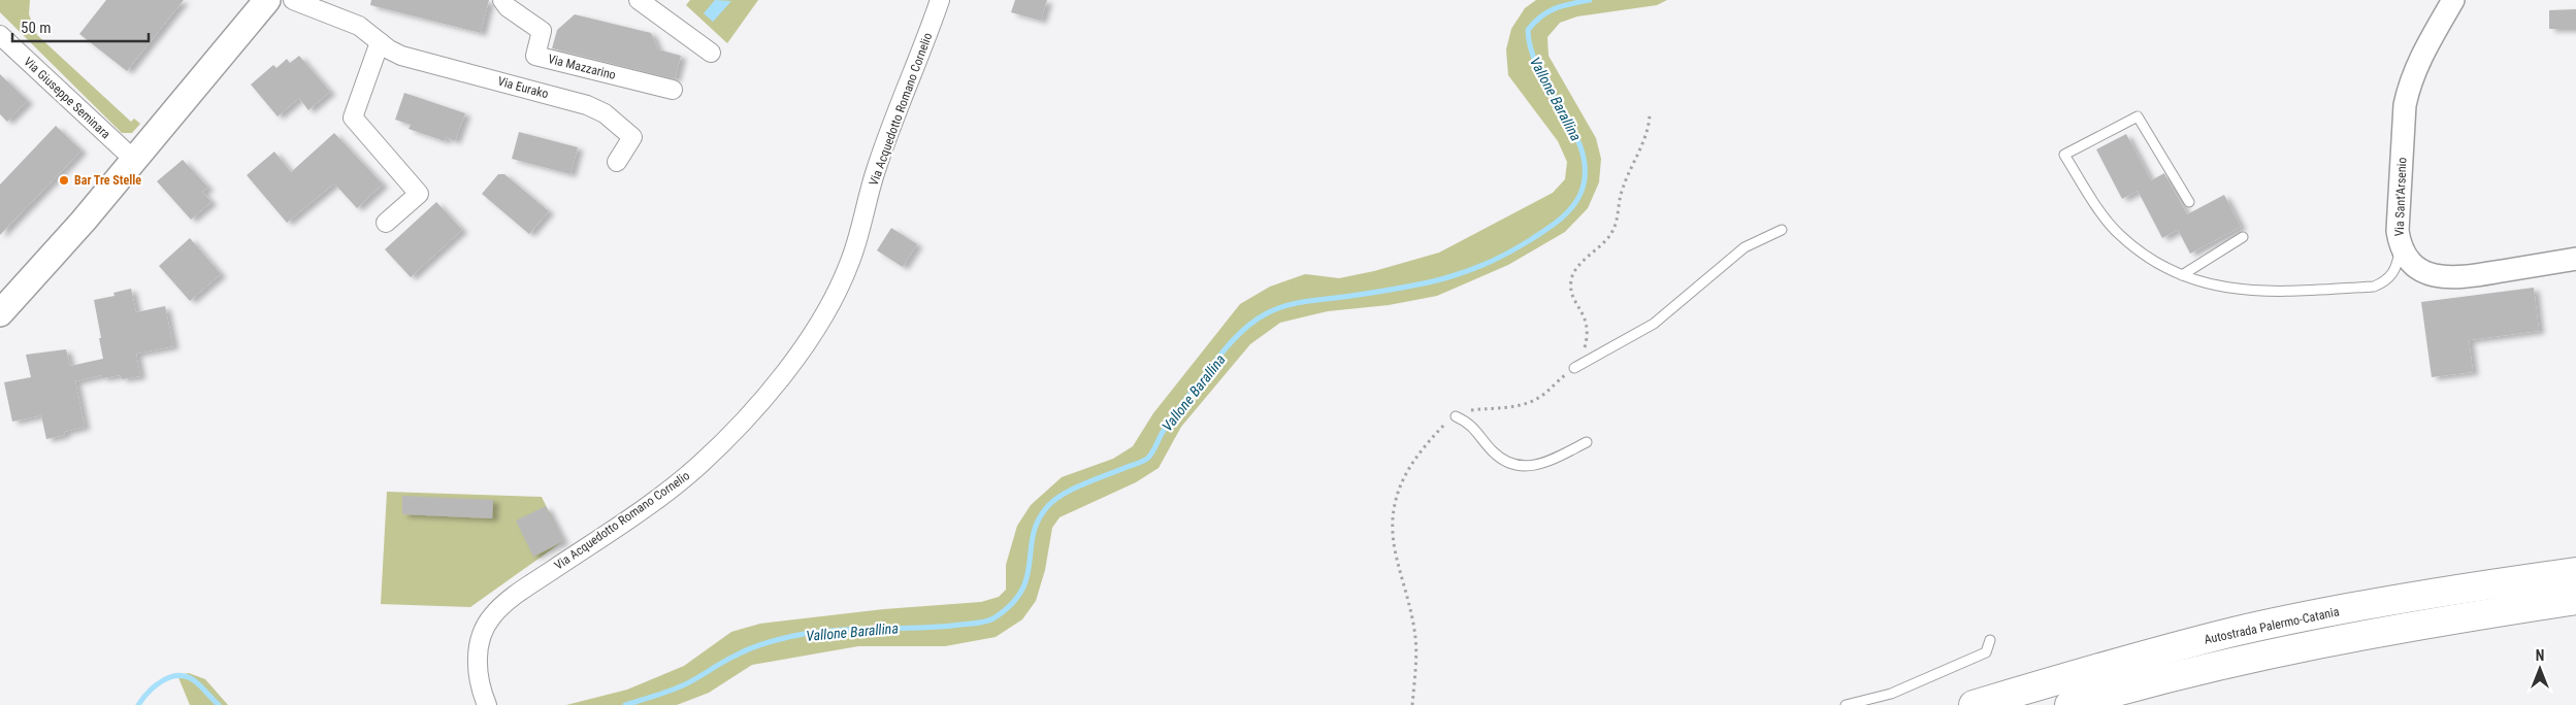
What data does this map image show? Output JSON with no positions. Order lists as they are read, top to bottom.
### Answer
{
  "streets": {
    "highway": ["Autostrada Palermo-Catania"],
    "street": [
      "Via Mazzarino",
      "Via Eurako",
      "Via Giuseppe Seminara",
      "Via Acquedotto Romano Cornelio",
      "Via Sant'Arsenio"
    ]
  },
  "water": ["Vallone Barallina"],
  "places": ["Bar Tre Stelle"],
  "scale_bar": "50 m",
  "north": "top"
}
